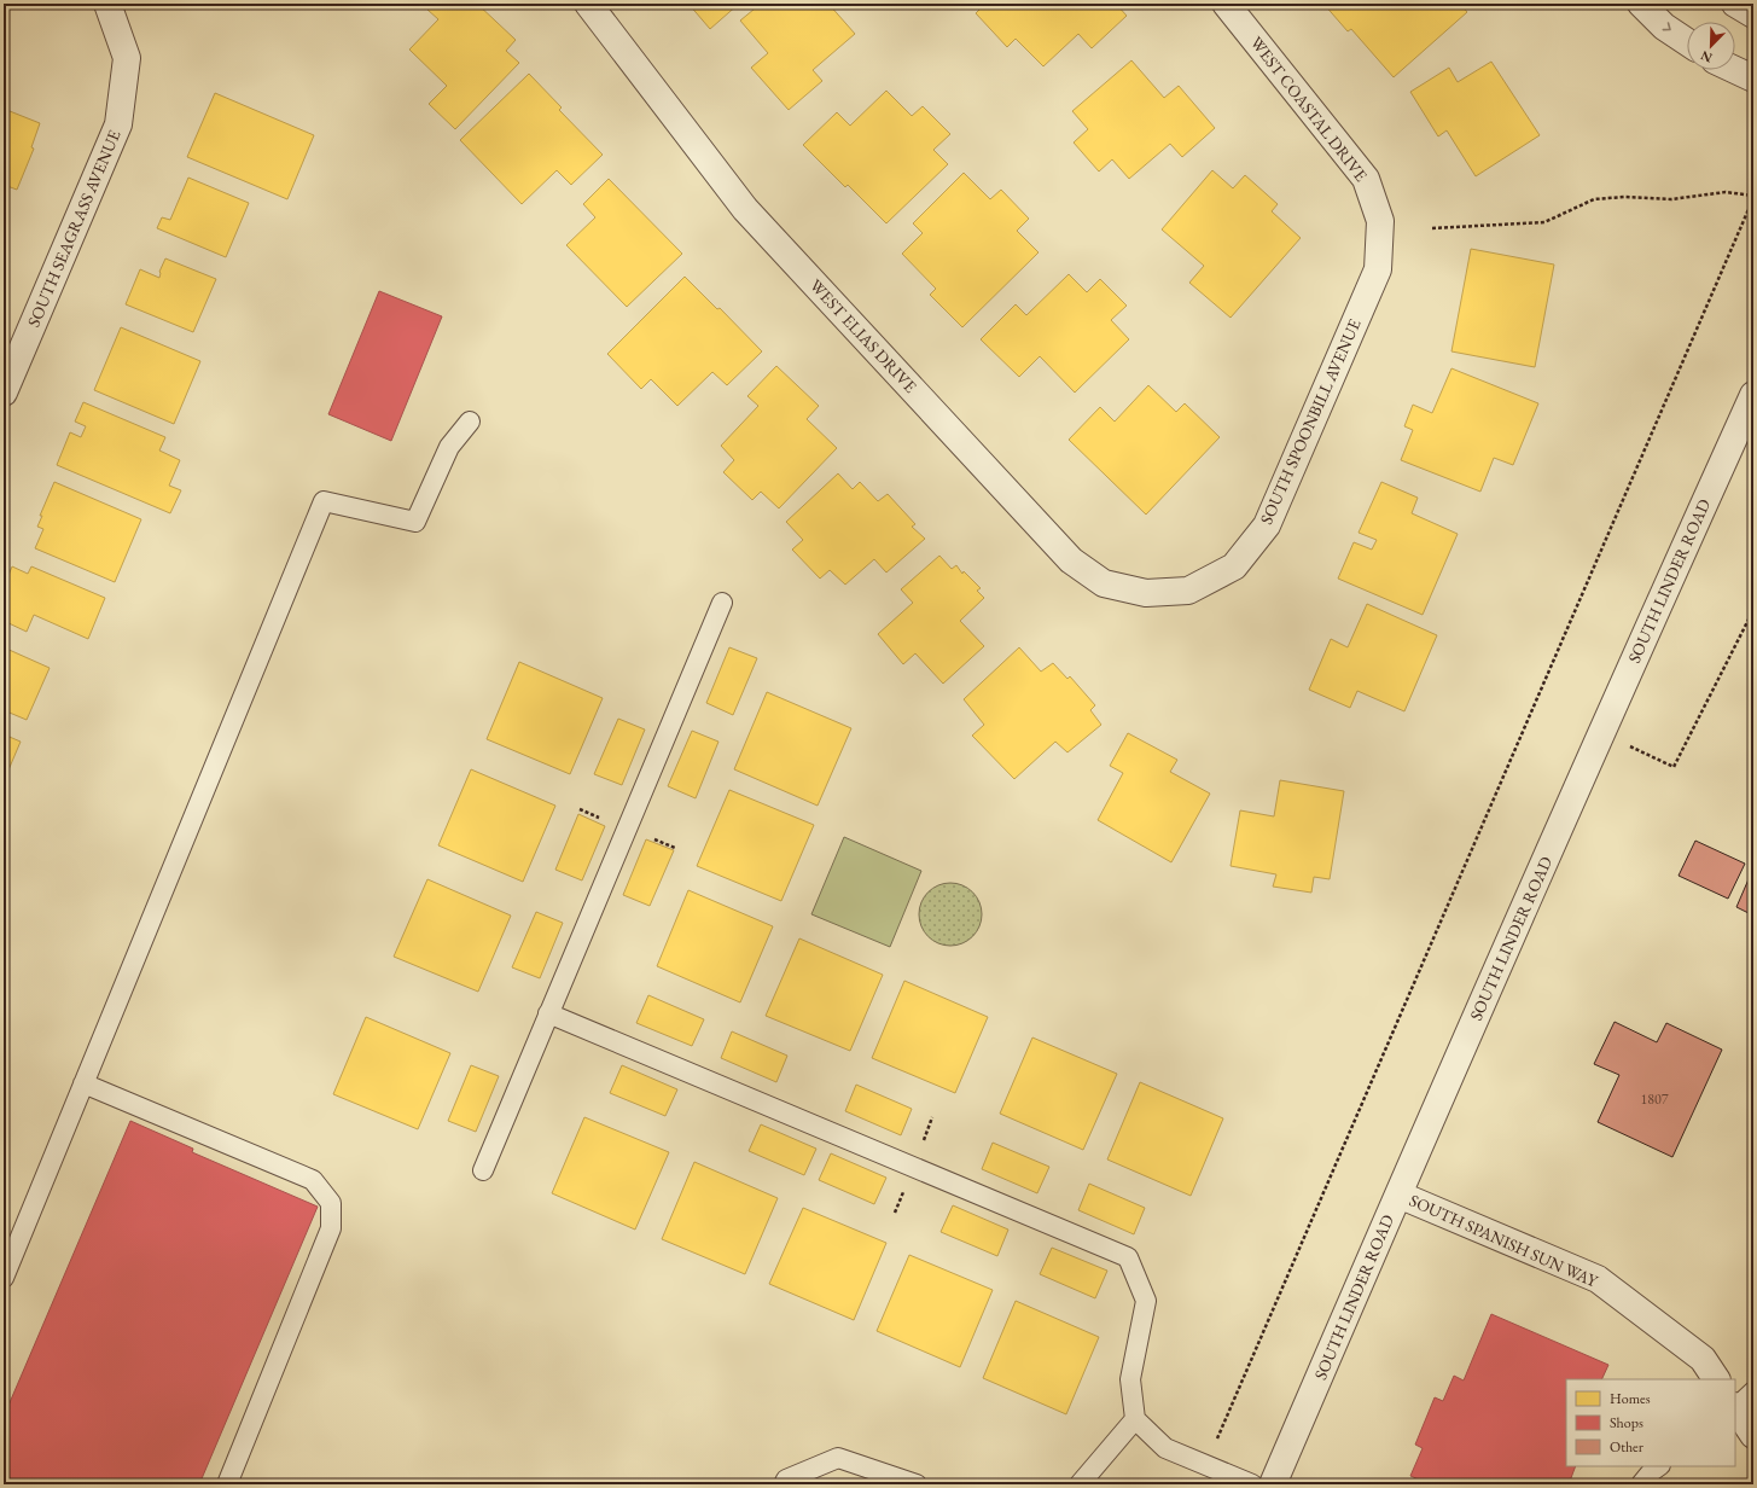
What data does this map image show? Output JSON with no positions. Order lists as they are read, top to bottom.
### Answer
{
  "streets": {
    "street": [
      "WEST COASTAL DRIVE",
      "SOUTH SEAGRASS AVENUE",
      "WEST ELIAS DRIVE",
      "SOUTH SPOONBILL AVENUE",
      "SOUTH LINDER ROAD",
      "SOUTH SPANISH SUN WAY"
    ]
  },
  "crossings": [
    ["WEST COASTAL DRIVE", "SOUTH SPOONBILL AVENUE"],
    ["WEST ELIAS DRIVE", "SOUTH SPOONBILL AVENUE"],
    ["SOUTH LINDER ROAD", "SOUTH SPANISH SUN WAY"]
  ],
  "house_numbers": ["1807"],
  "legend": ["Homes", "Shops", "Other"],
  "north": "bottom left"
}
